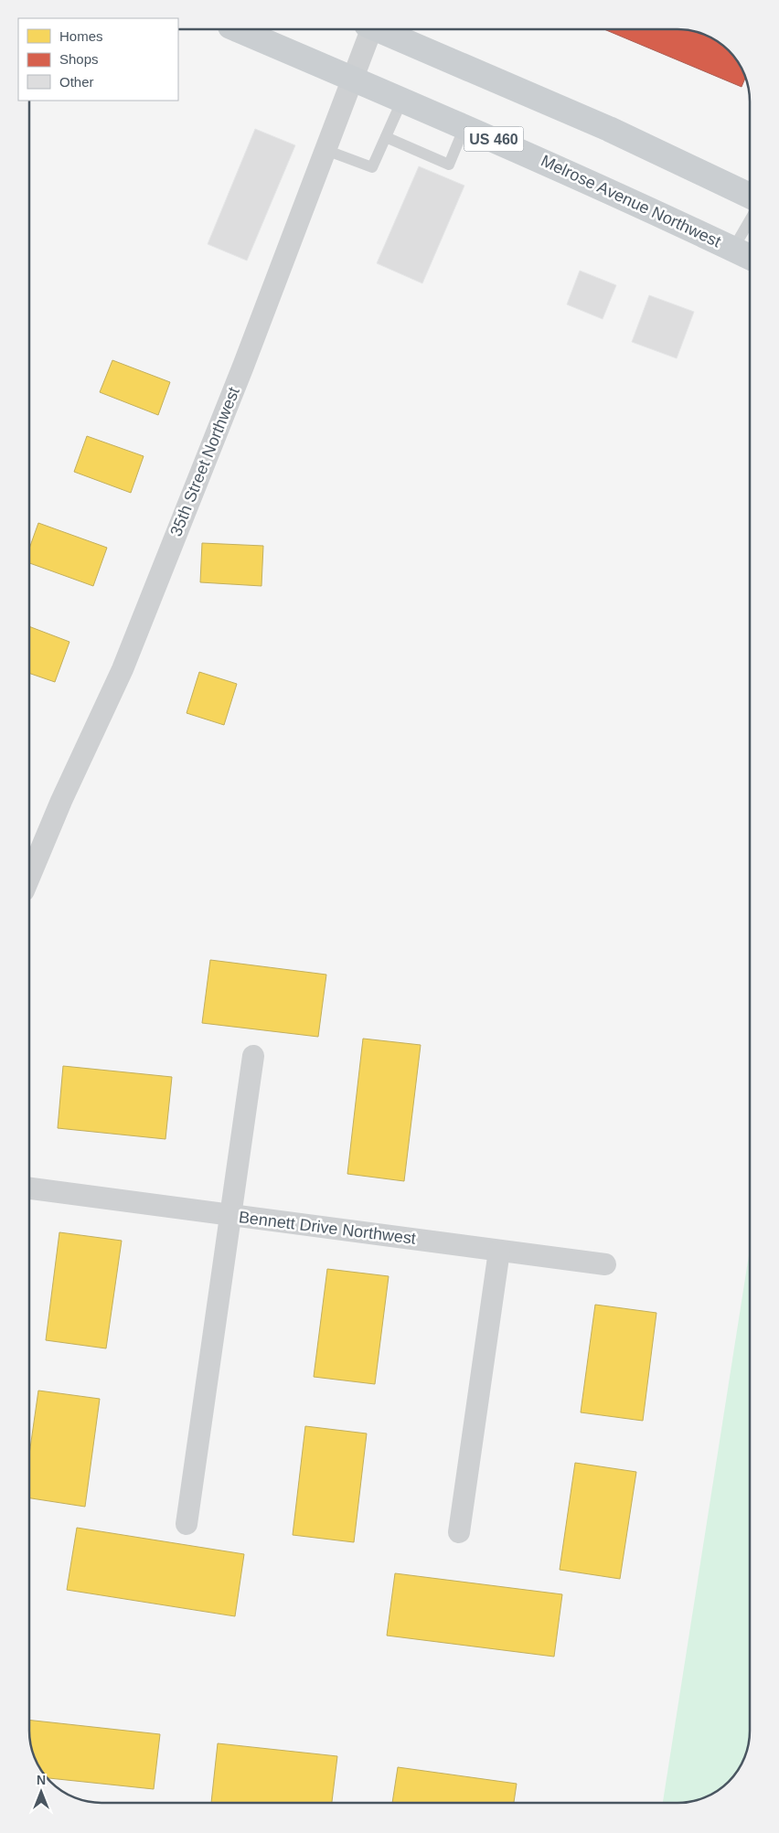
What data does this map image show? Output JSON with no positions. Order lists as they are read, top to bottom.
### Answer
{
  "streets": {
    "main road": ["US 460", "Melrose Avenue Northwest"],
    "street": ["35th Street Northwest", "Bennett Drive Northwest"]
  },
  "crossings": [
    ["Melrose Avenue Northwest", "35th Street Northwest"]
  ],
  "legend": ["Homes", "Shops", "Other"],
  "north": "top"
}
